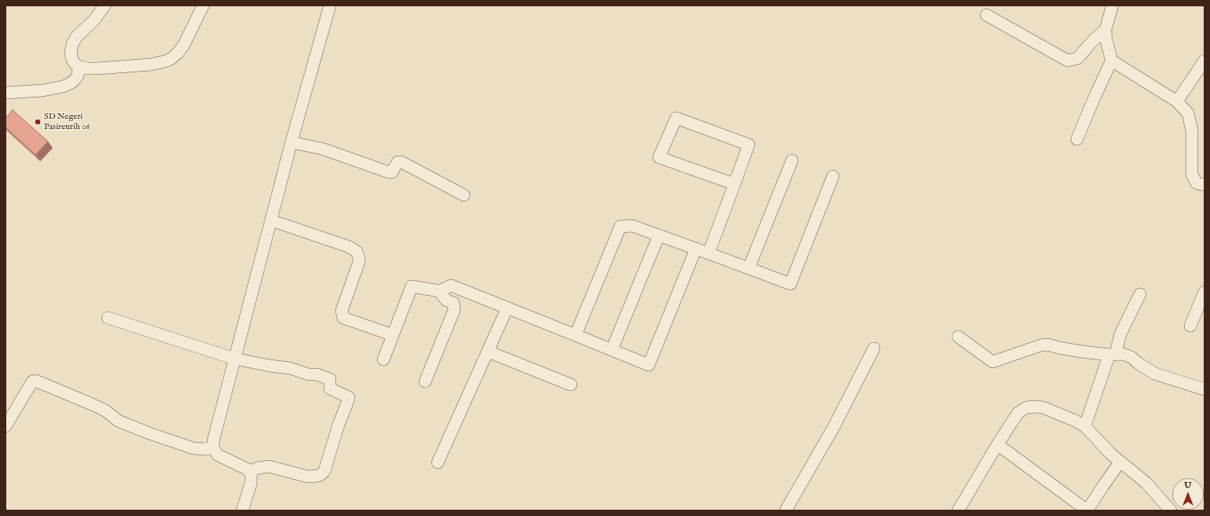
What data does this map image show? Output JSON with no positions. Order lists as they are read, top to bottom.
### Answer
{
  "places": ["SD Negeri Pasireurih 06"],
  "north": "top"
}
